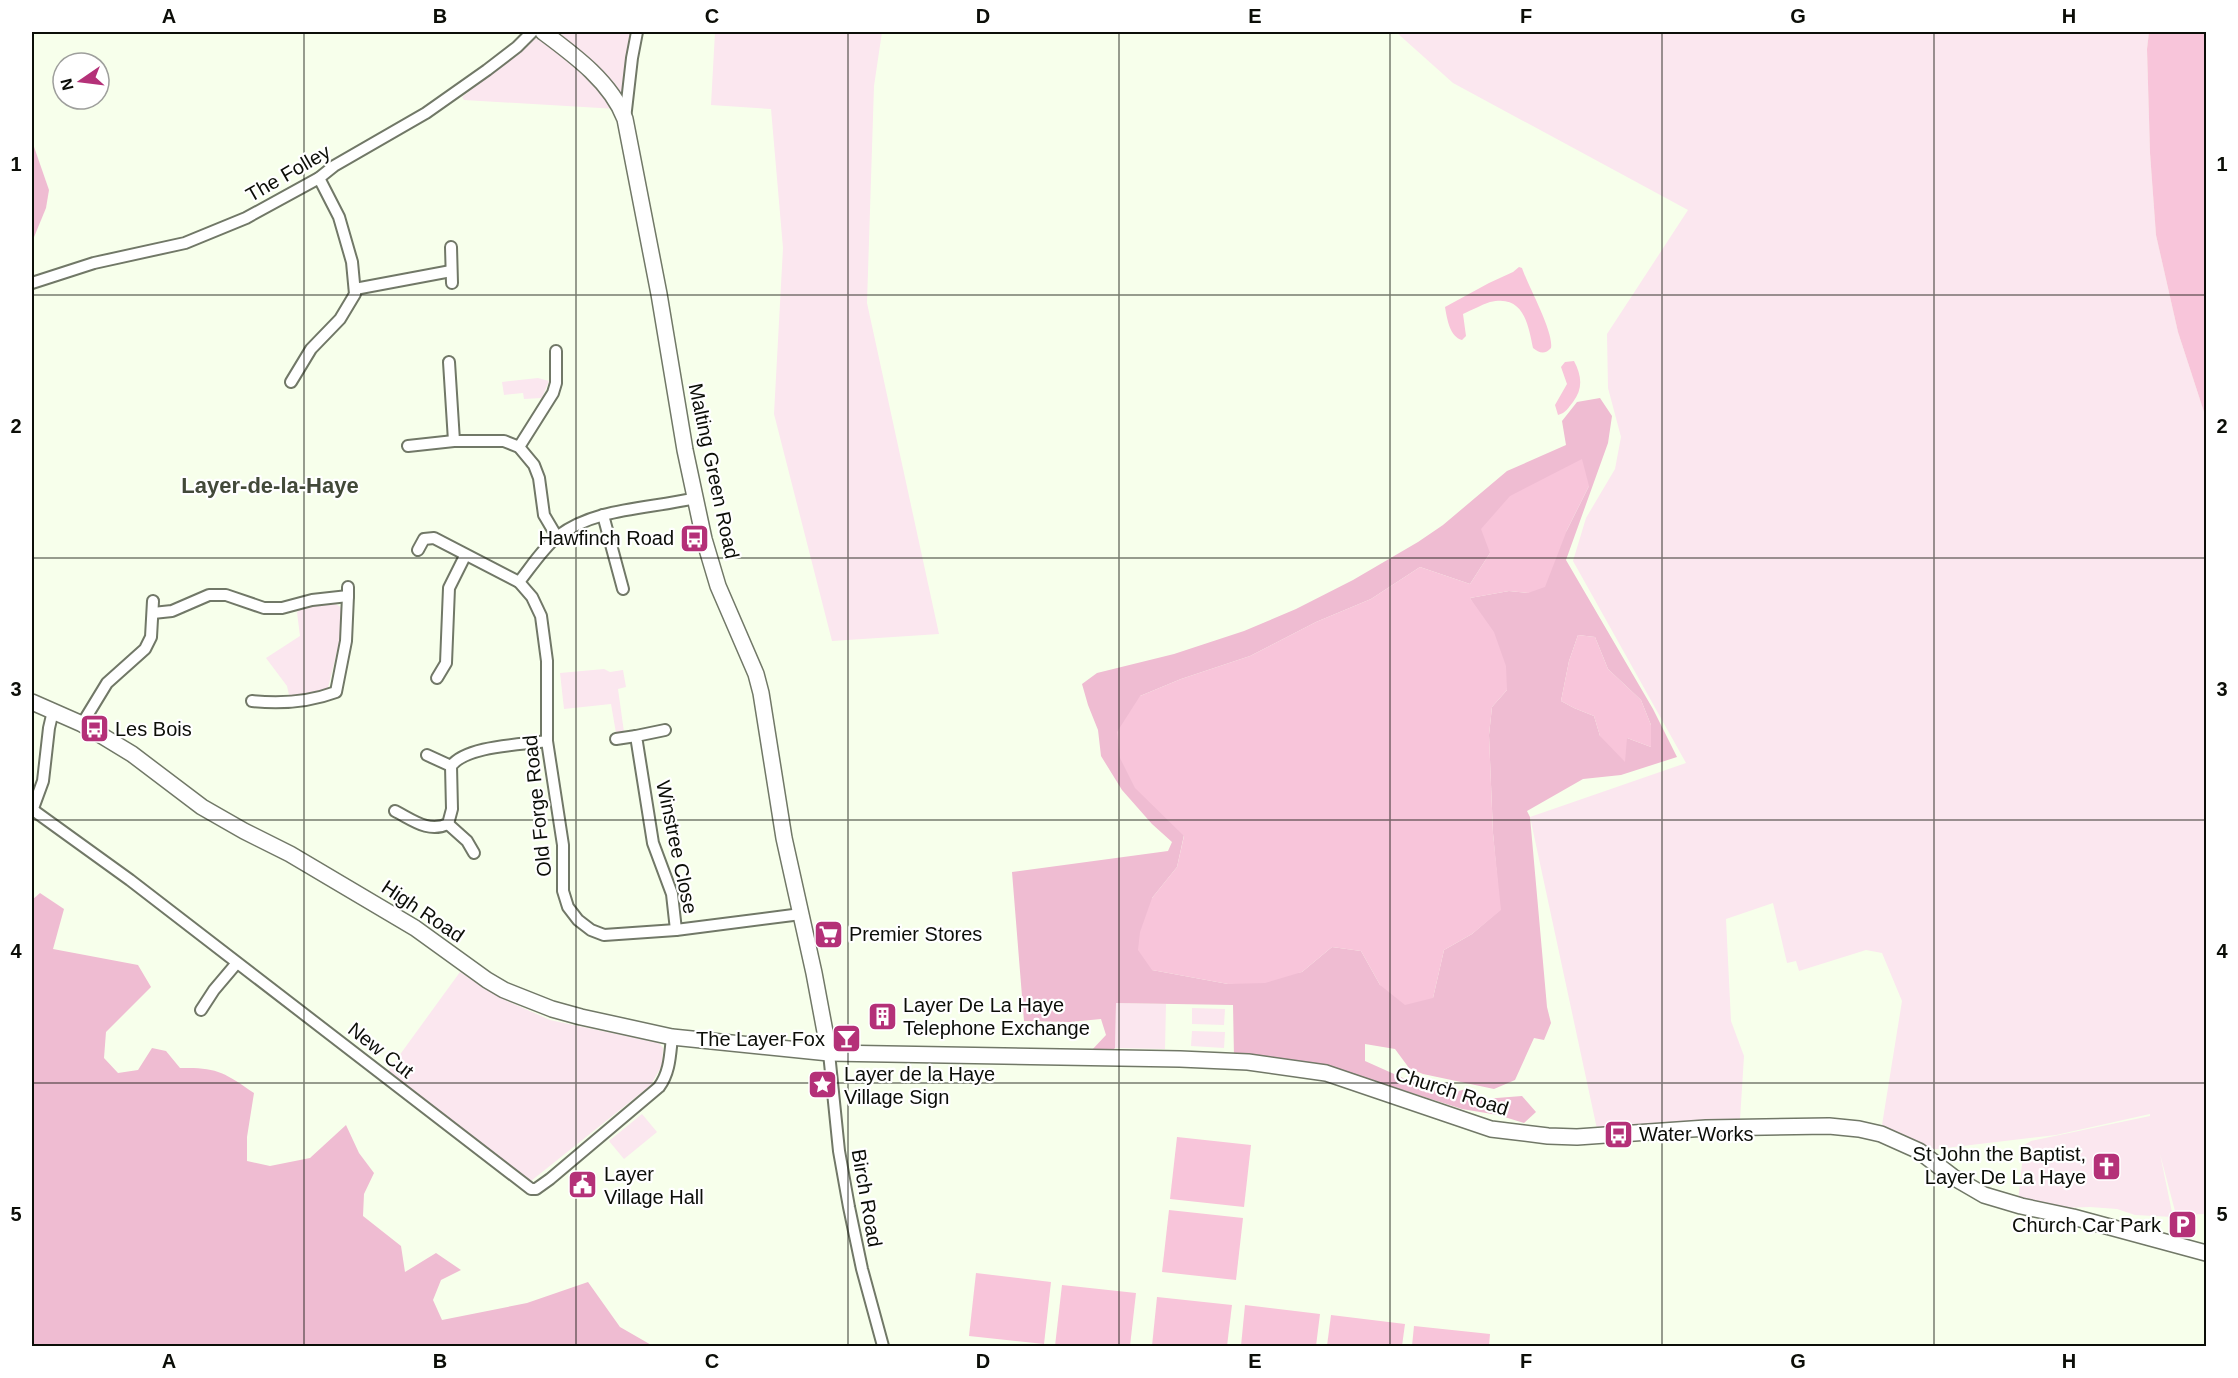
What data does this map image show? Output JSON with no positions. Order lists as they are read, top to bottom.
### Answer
{
  "streets": {
    "main road": ["Malting Green Road", "High Road", "Church Road"],
    "street": [
      "The Folley",
      "Old Forge Road",
      "Winstree Close",
      "New Cut",
      "Birch Road"
    ]
  },
  "crossings": [
    ["Malting Green Road", "Old Forge Road"],
    ["Malting Green Road", "High Road"],
    ["Malting Green Road", "Church Road"],
    ["Malting Green Road", "Birch Road"],
    ["Old Forge Road", "Winstree Close"],
    ["High Road", "New Cut"],
    ["High Road", "Church Road"],
    ["High Road", "Birch Road"],
    ["Church Road", "Birch Road"]
  ],
  "districts": ["Layer-de-la-Haye"],
  "places": {
    "bus stop": ["Hawfinch Road", "Les Bois", "Water Works"],
    "supermarket": ["Premier Stores"],
    "building": ["Layer De La Haye Telephone Exchange"],
    "bar": ["The Layer Fox"],
    "place": ["Layer de la Haye Village Sign"],
    "church": ["St John the Baptist, Layer De La Haye"],
    "public building": ["Layer Village Hall"],
    "parking": ["Church Car Park"]
  },
  "north": "left",
  "grid": {
    "columns": [
      "A",
      "B",
      "C",
      "D",
      "E",
      "F",
      "G",
      "H"
    ],
    "rows": [
      "1",
      "2",
      "3",
      "4",
      "5"
    ]
  }
}
